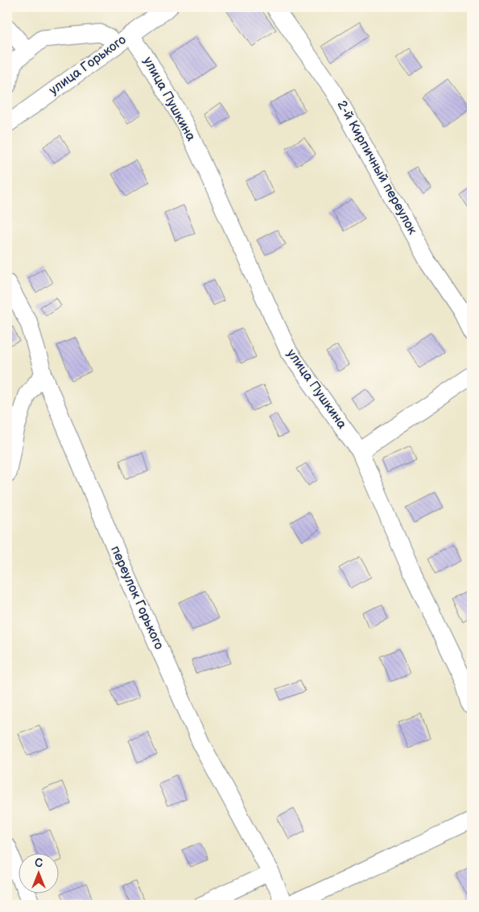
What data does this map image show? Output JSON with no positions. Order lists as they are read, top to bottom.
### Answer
{
  "streets": {
    "street": [
      "улица Горького",
      "улица Пушкина",
      "2-й Кирпичный переулок",
      "переулок Горького"
    ]
  },
  "crossings": [
    ["улица Горького", "улица Пушкина"]
  ],
  "north": "top"
}
